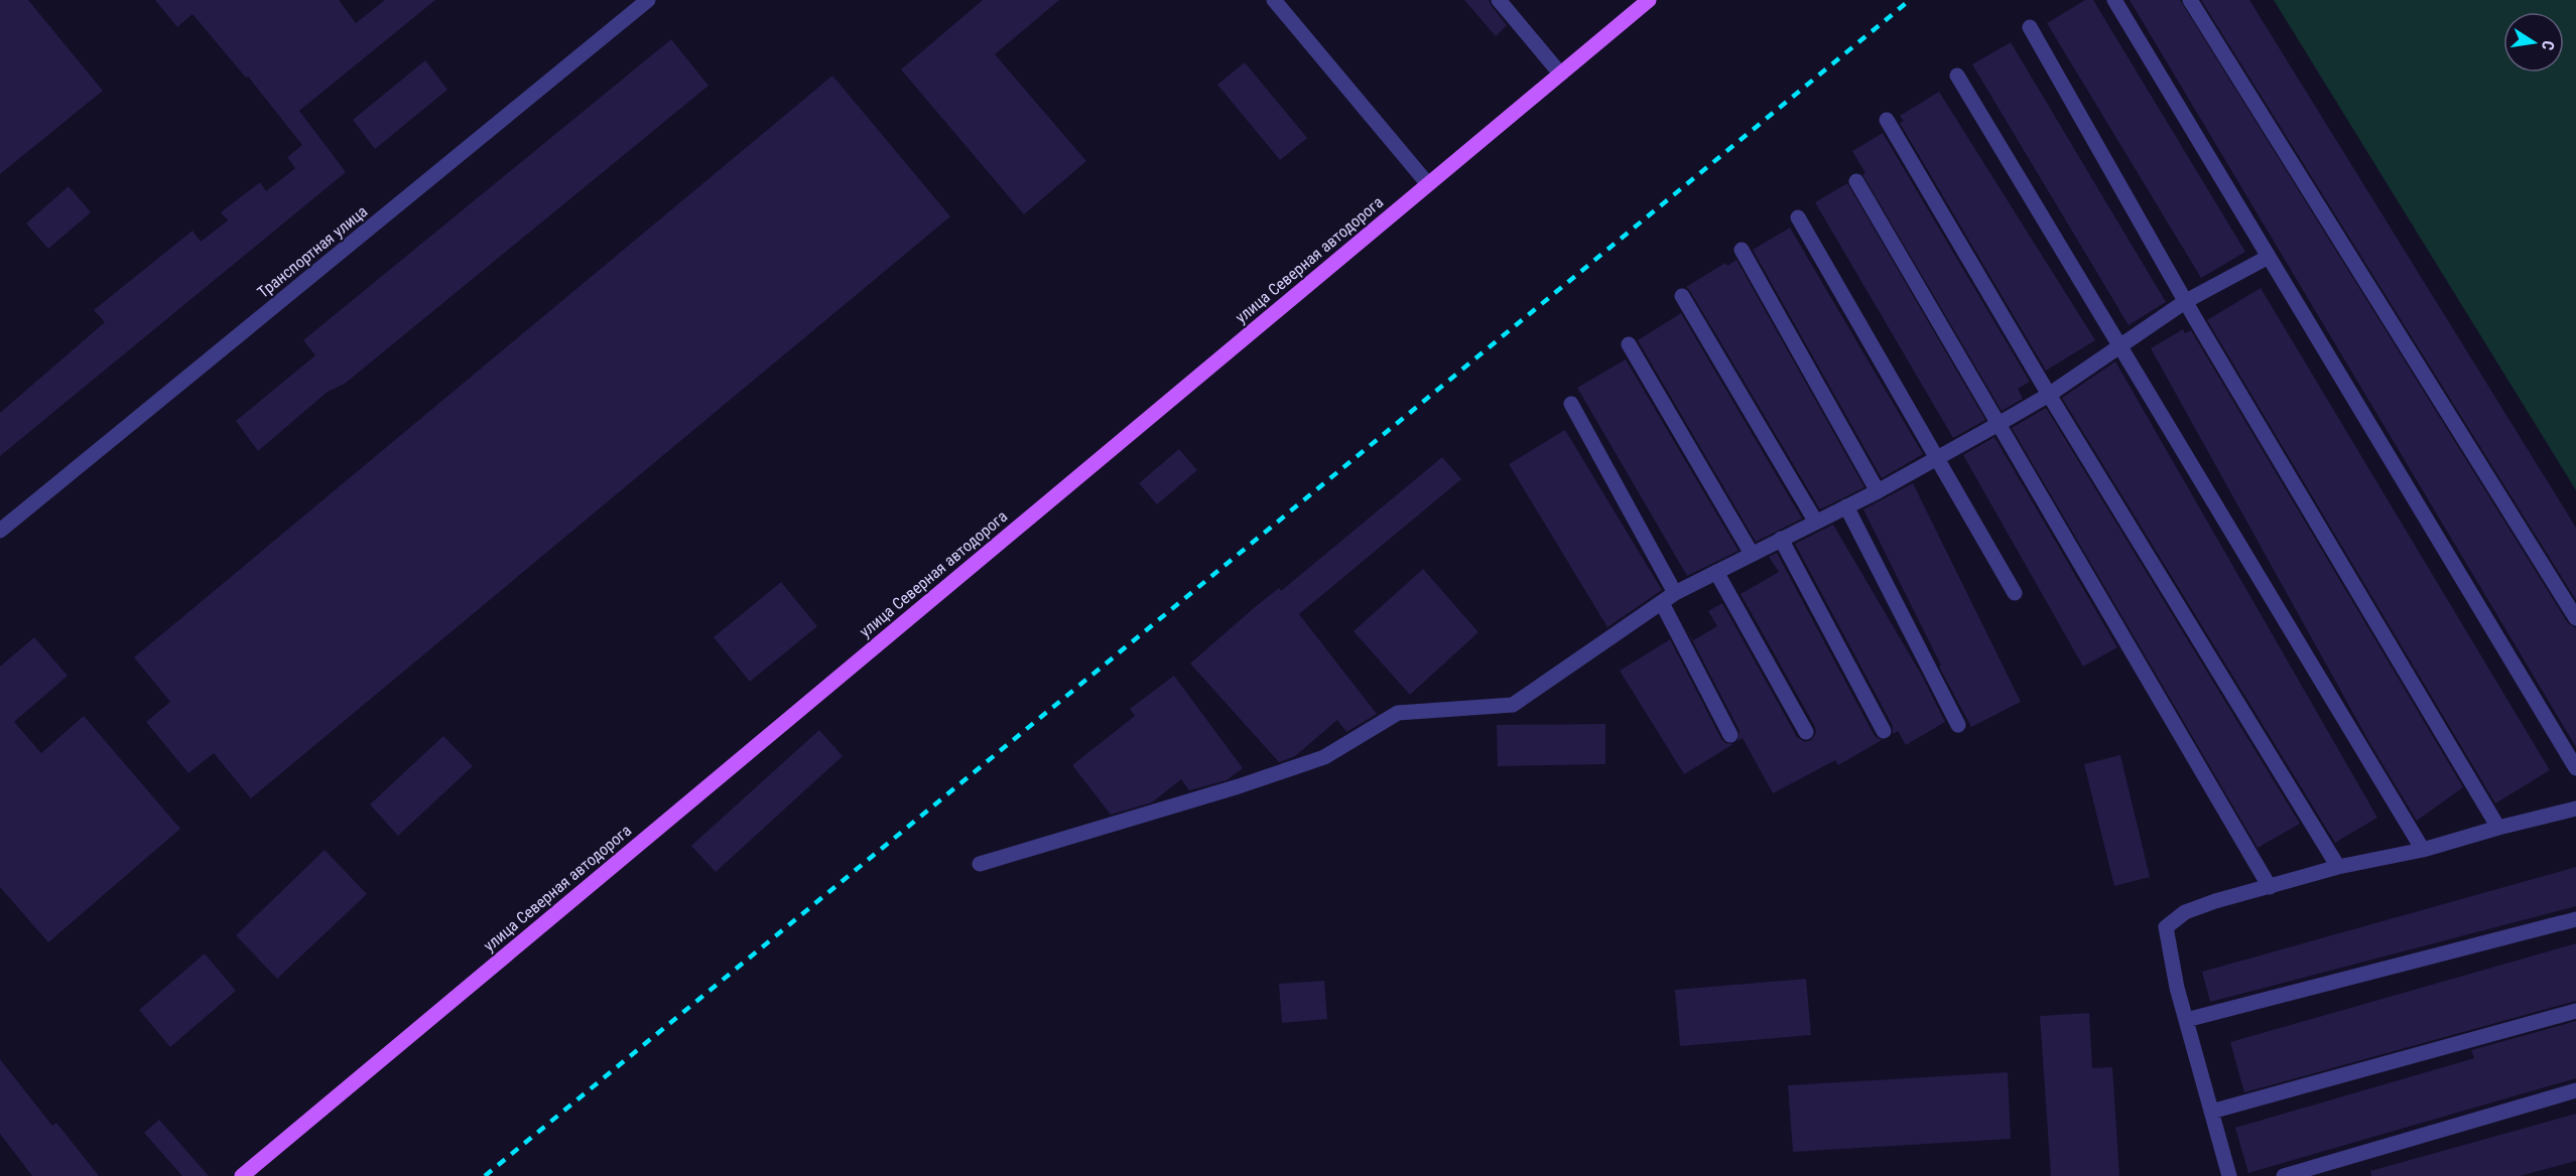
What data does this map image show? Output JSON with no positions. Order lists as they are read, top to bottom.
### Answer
{
  "streets": {
    "main road": ["улица Северная автодорога"],
    "street": ["Транспортная улица"]
  },
  "north": "right"
}
